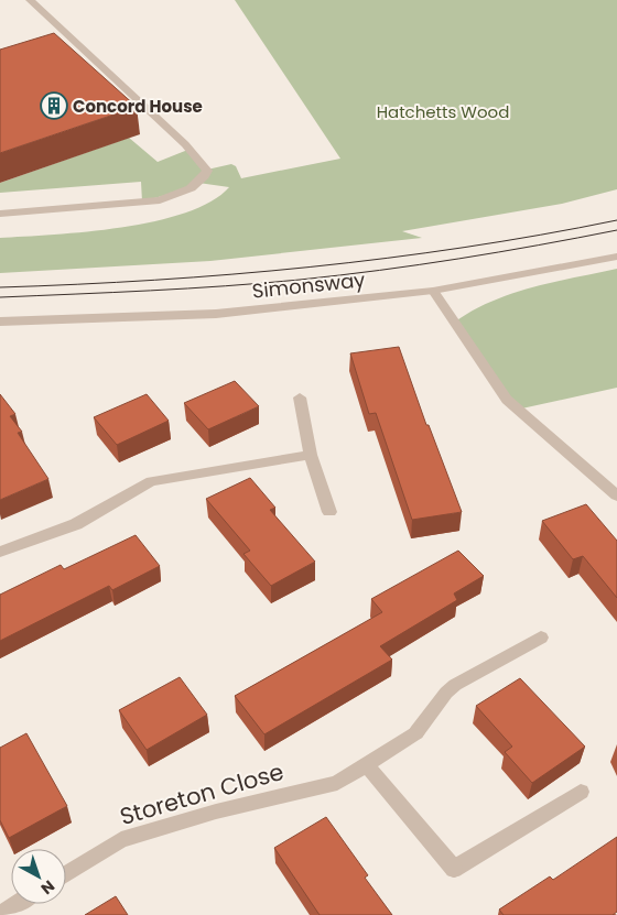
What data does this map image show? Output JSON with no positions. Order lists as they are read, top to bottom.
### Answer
{
  "streets": {
    "street": ["Simonsway", "Storeton Close"]
  },
  "parks": ["Hatchetts Wood"],
  "places": {
    "building": ["Concord House"]
  },
  "north": "bottom right"
}
